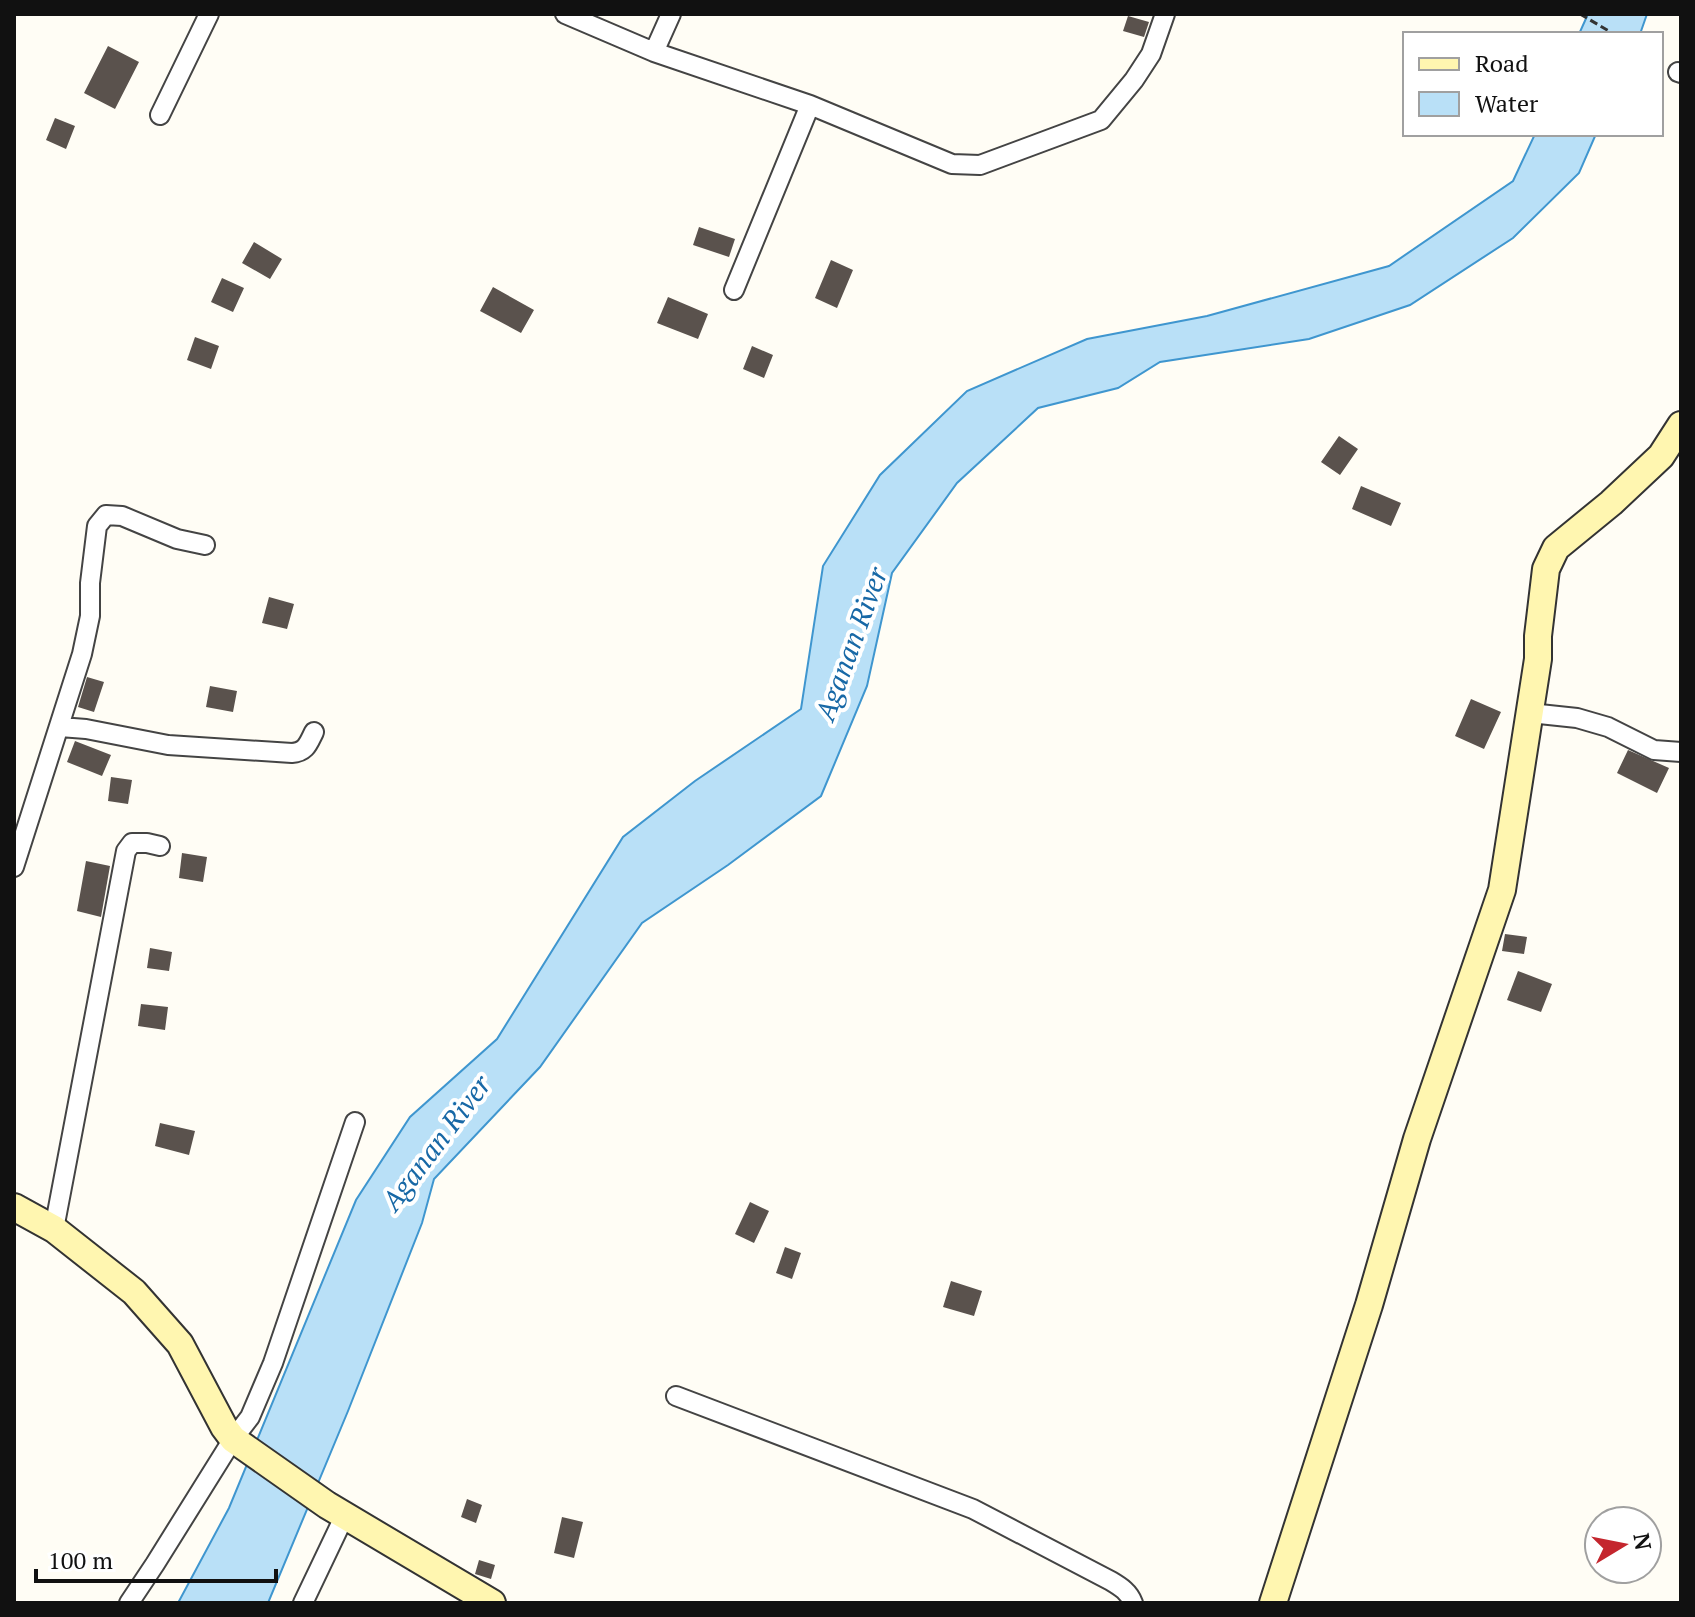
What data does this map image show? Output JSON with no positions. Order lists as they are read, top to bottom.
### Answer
{
  "water": ["Aganan River"],
  "legend": ["Road", "Water"],
  "scale_bar": "100 m",
  "north": "right"
}
